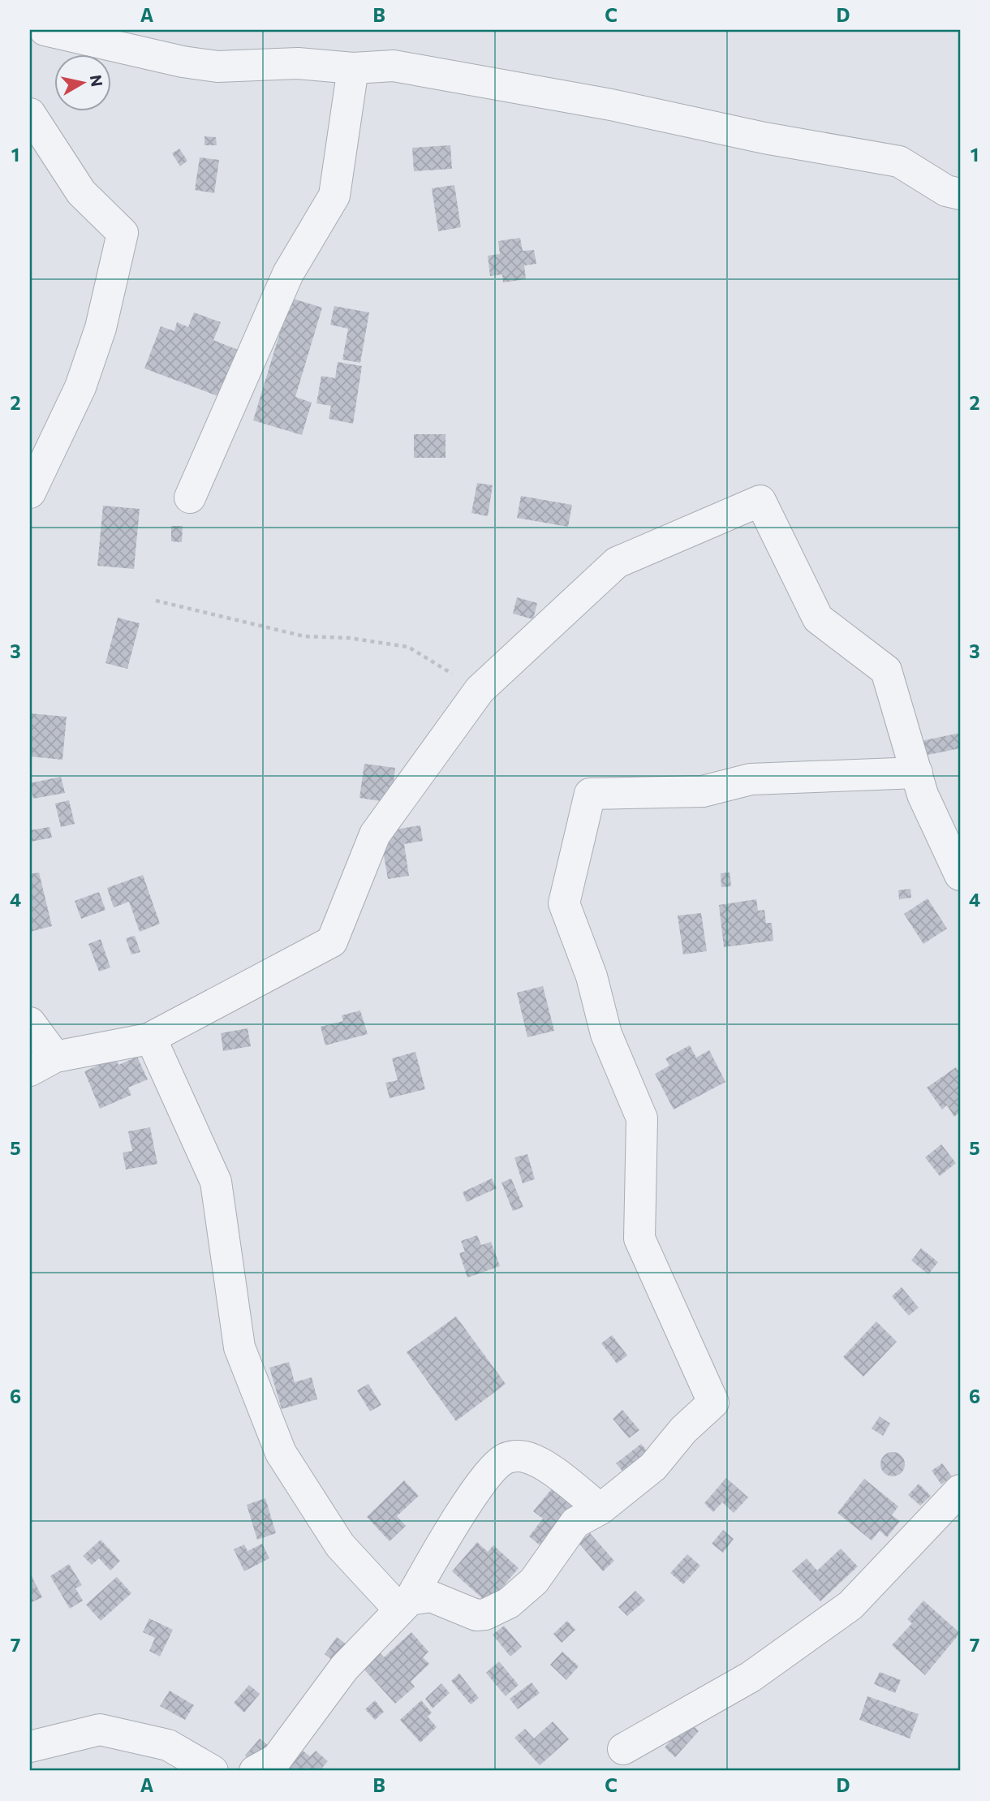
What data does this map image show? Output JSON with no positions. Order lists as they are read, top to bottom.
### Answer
{
  "north": "right",
  "grid": {
    "columns": [
      "A",
      "B",
      "C",
      "D"
    ],
    "rows": [
      "1",
      "2",
      "3",
      "4",
      "5",
      "6",
      "7"
    ]
  }
}
